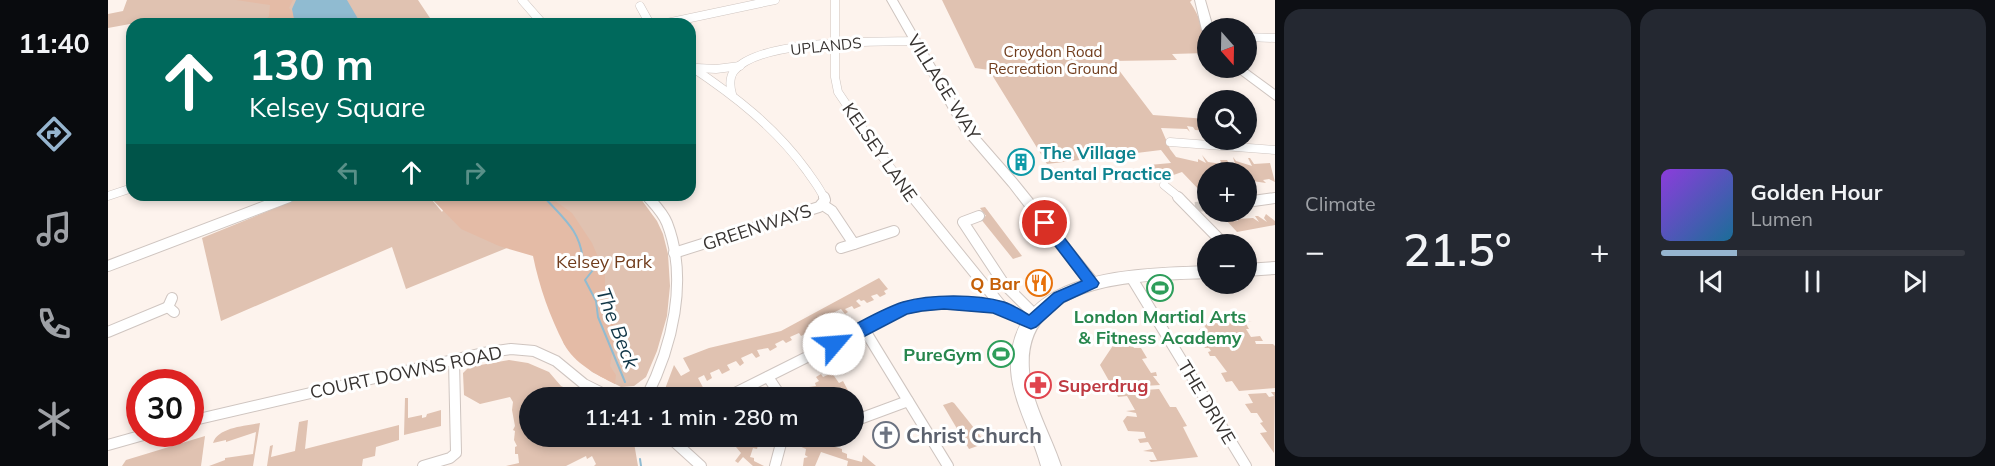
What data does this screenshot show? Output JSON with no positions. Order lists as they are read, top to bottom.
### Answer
{
  "streets": {
    "street": [
      "UPLANDS",
      "VILLAGE WAY",
      "KELSEY LANE",
      "GREENWAYS",
      "COURT DOWNS ROAD",
      "THE DRIVE"
    ]
  },
  "crossings": [
    ["UPLANDS", "VILLAGE WAY"],
    ["UPLANDS", "KELSEY LANE"]
  ],
  "water": ["The Beck"],
  "parks": ["Croydon Road Recreation Ground", "Kelsey Park"],
  "places": {
    "building": ["The Village Dental Practice"],
    "restaurant": ["Q Bar"],
    "sports": ["London Martial Arts & Fitness Academy", "PureGym"],
    "pharmacy": ["Superdrug"],
    "church": ["Christ Church"]
  },
  "north": "bottom",
  "page": {
    "tabs": "11:40",
    "tile": "Climate",
    "map_buttons": ["+", "−"],
    "turn": ["130 m", "Kelsey Square"],
    "song": ["Golden Hour", "Lumen"],
    "heat": ["−", "21.5°", "+"],
    "limit": "30",
    "trip": "11:41 · 1 min · 280 m"
  }
}
